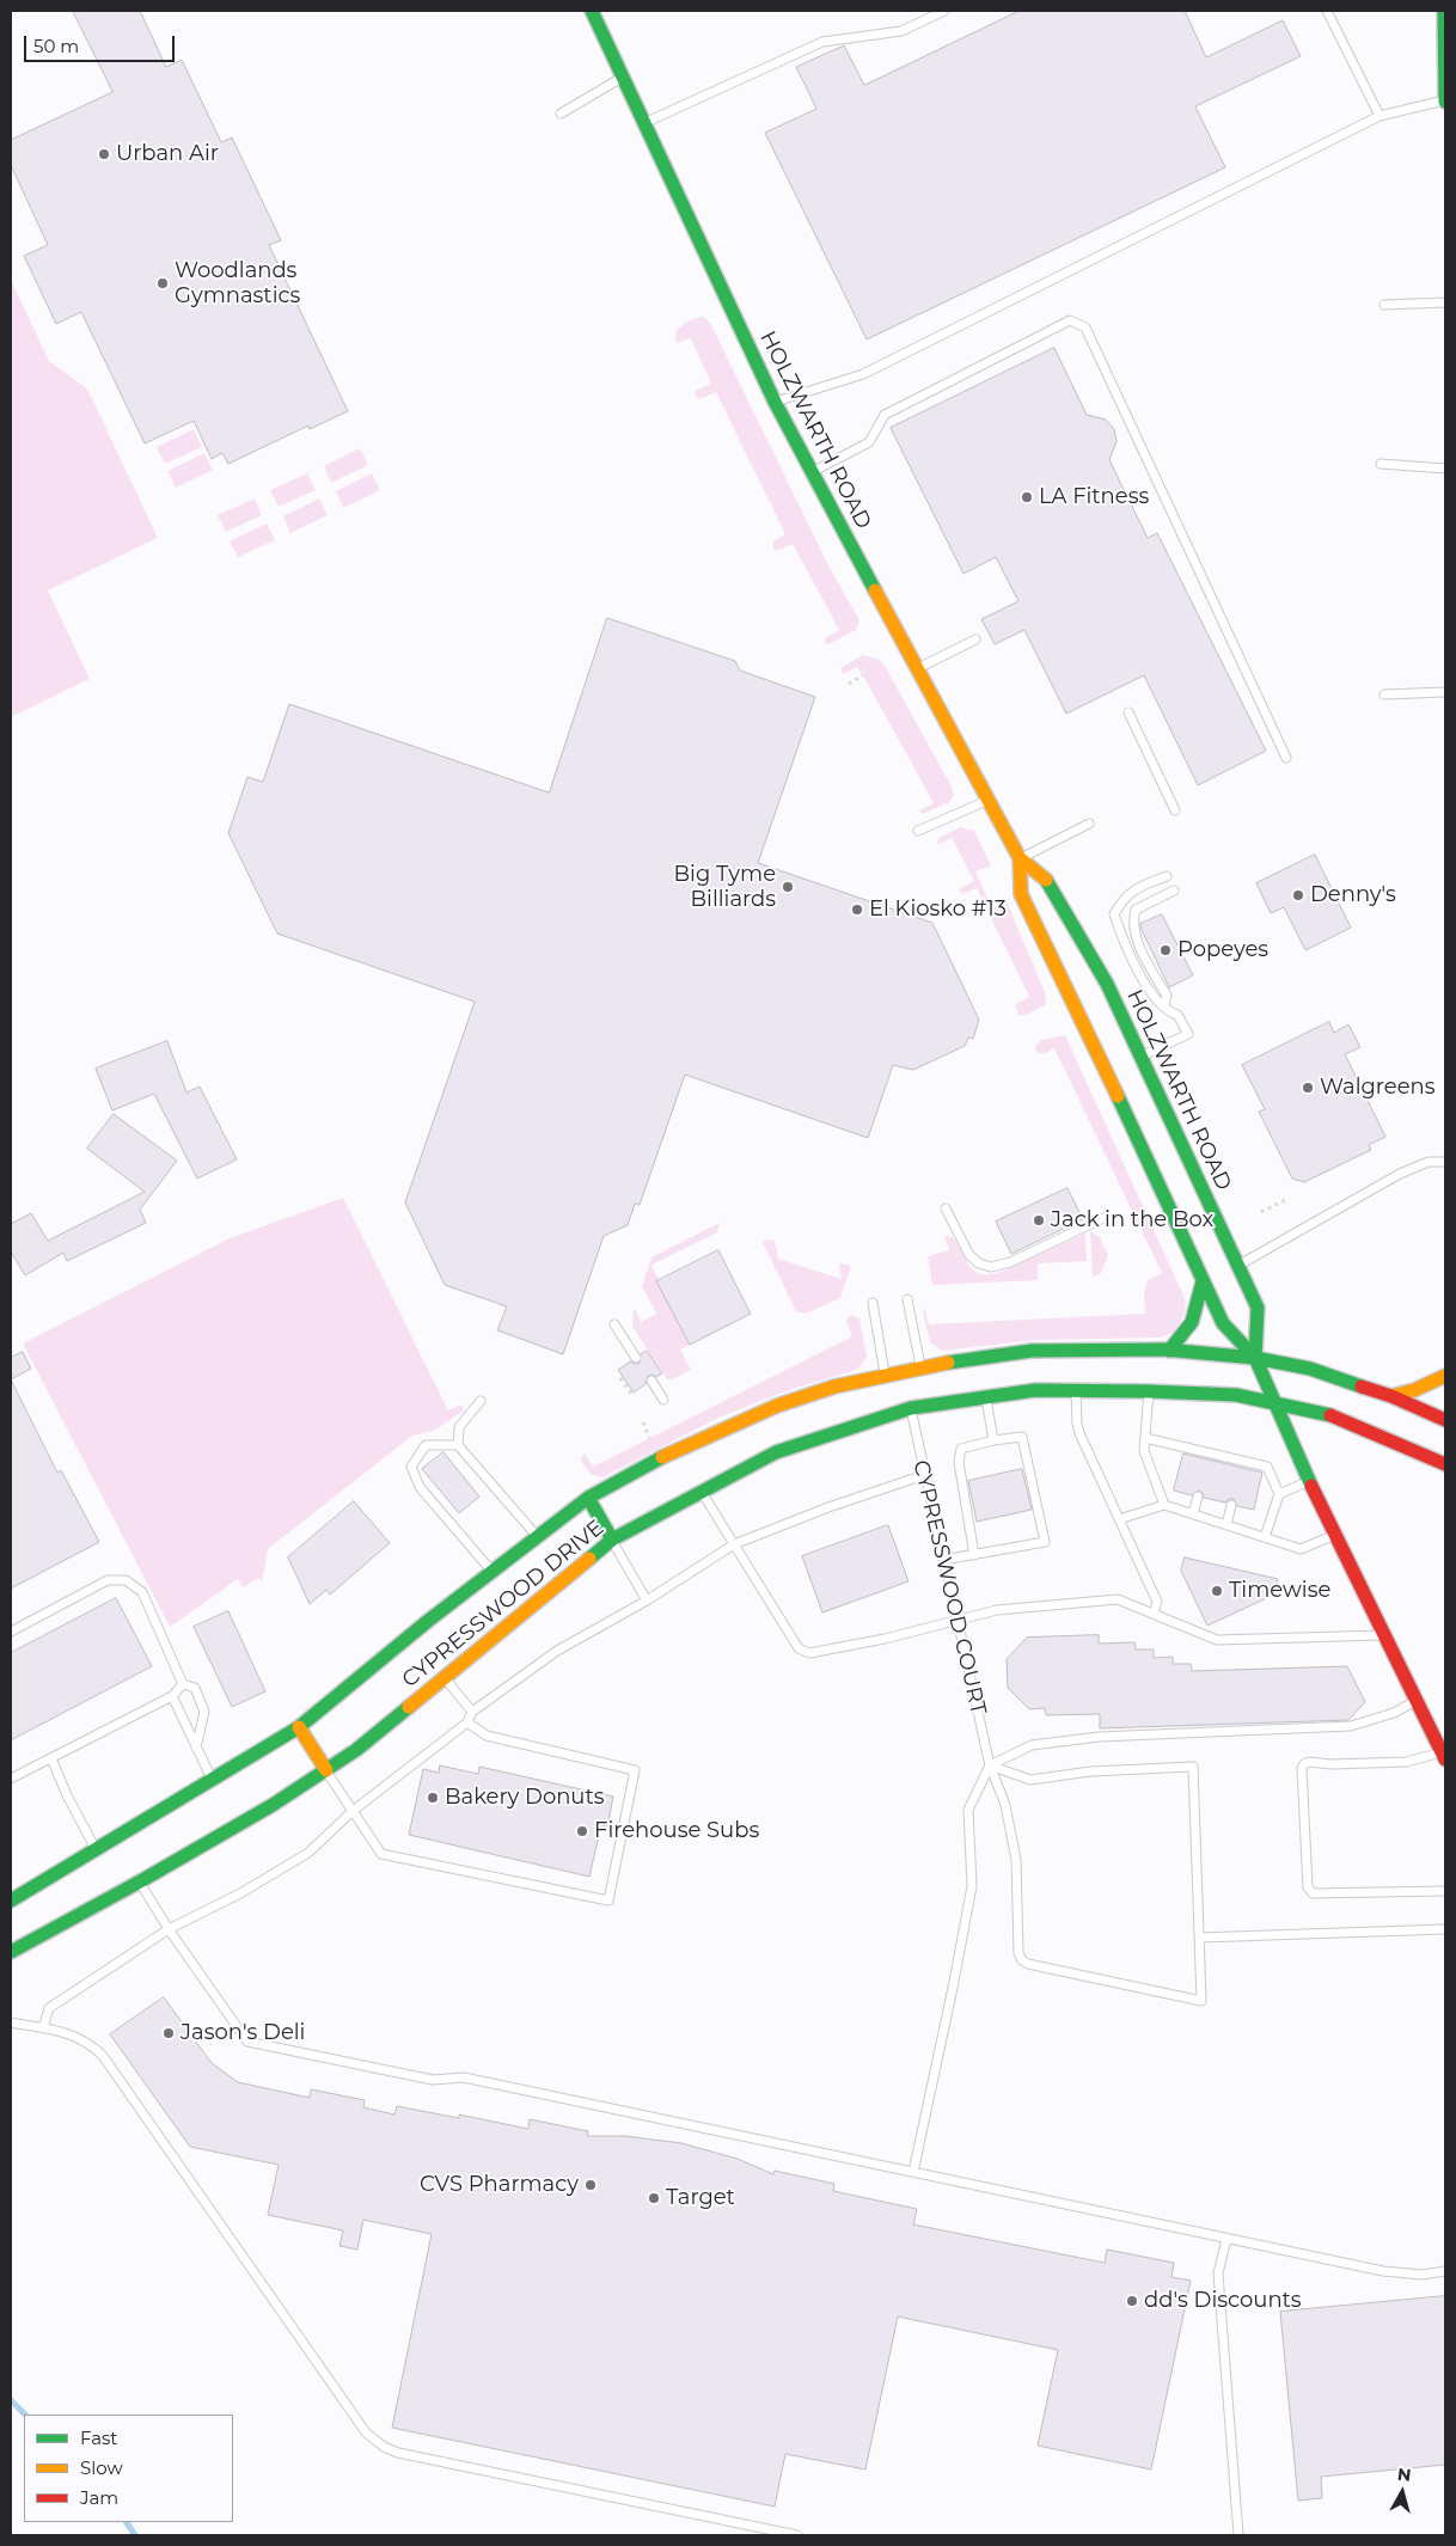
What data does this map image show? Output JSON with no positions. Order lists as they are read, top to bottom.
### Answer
{
  "streets": {
    "main road": ["HOLZWARTH ROAD", "CYPRESSWOOD DRIVE"],
    "lane": ["CYPRESSWOOD COURT"]
  },
  "crossings": [
    ["HOLZWARTH ROAD", "CYPRESSWOOD DRIVE"],
    ["CYPRESSWOOD COURT", "CYPRESSWOOD DRIVE"]
  ],
  "places": [
    "Urban Air",
    "Woodlands Gymnastics",
    "LA Fitness",
    "Big Tyme Billiards",
    "Denny's",
    "El Kiosko #13",
    "Popeyes",
    "Walgreens",
    "Jack in the Box",
    "Timewise",
    "Bakery Donuts",
    "Firehouse Subs",
    "Jason's Deli",
    "CVS Pharmacy",
    "Target",
    "dd's Discounts"
  ],
  "legend": ["Fast", "Slow", "Jam"],
  "scale_bar": "50 m",
  "north": "top"
}
